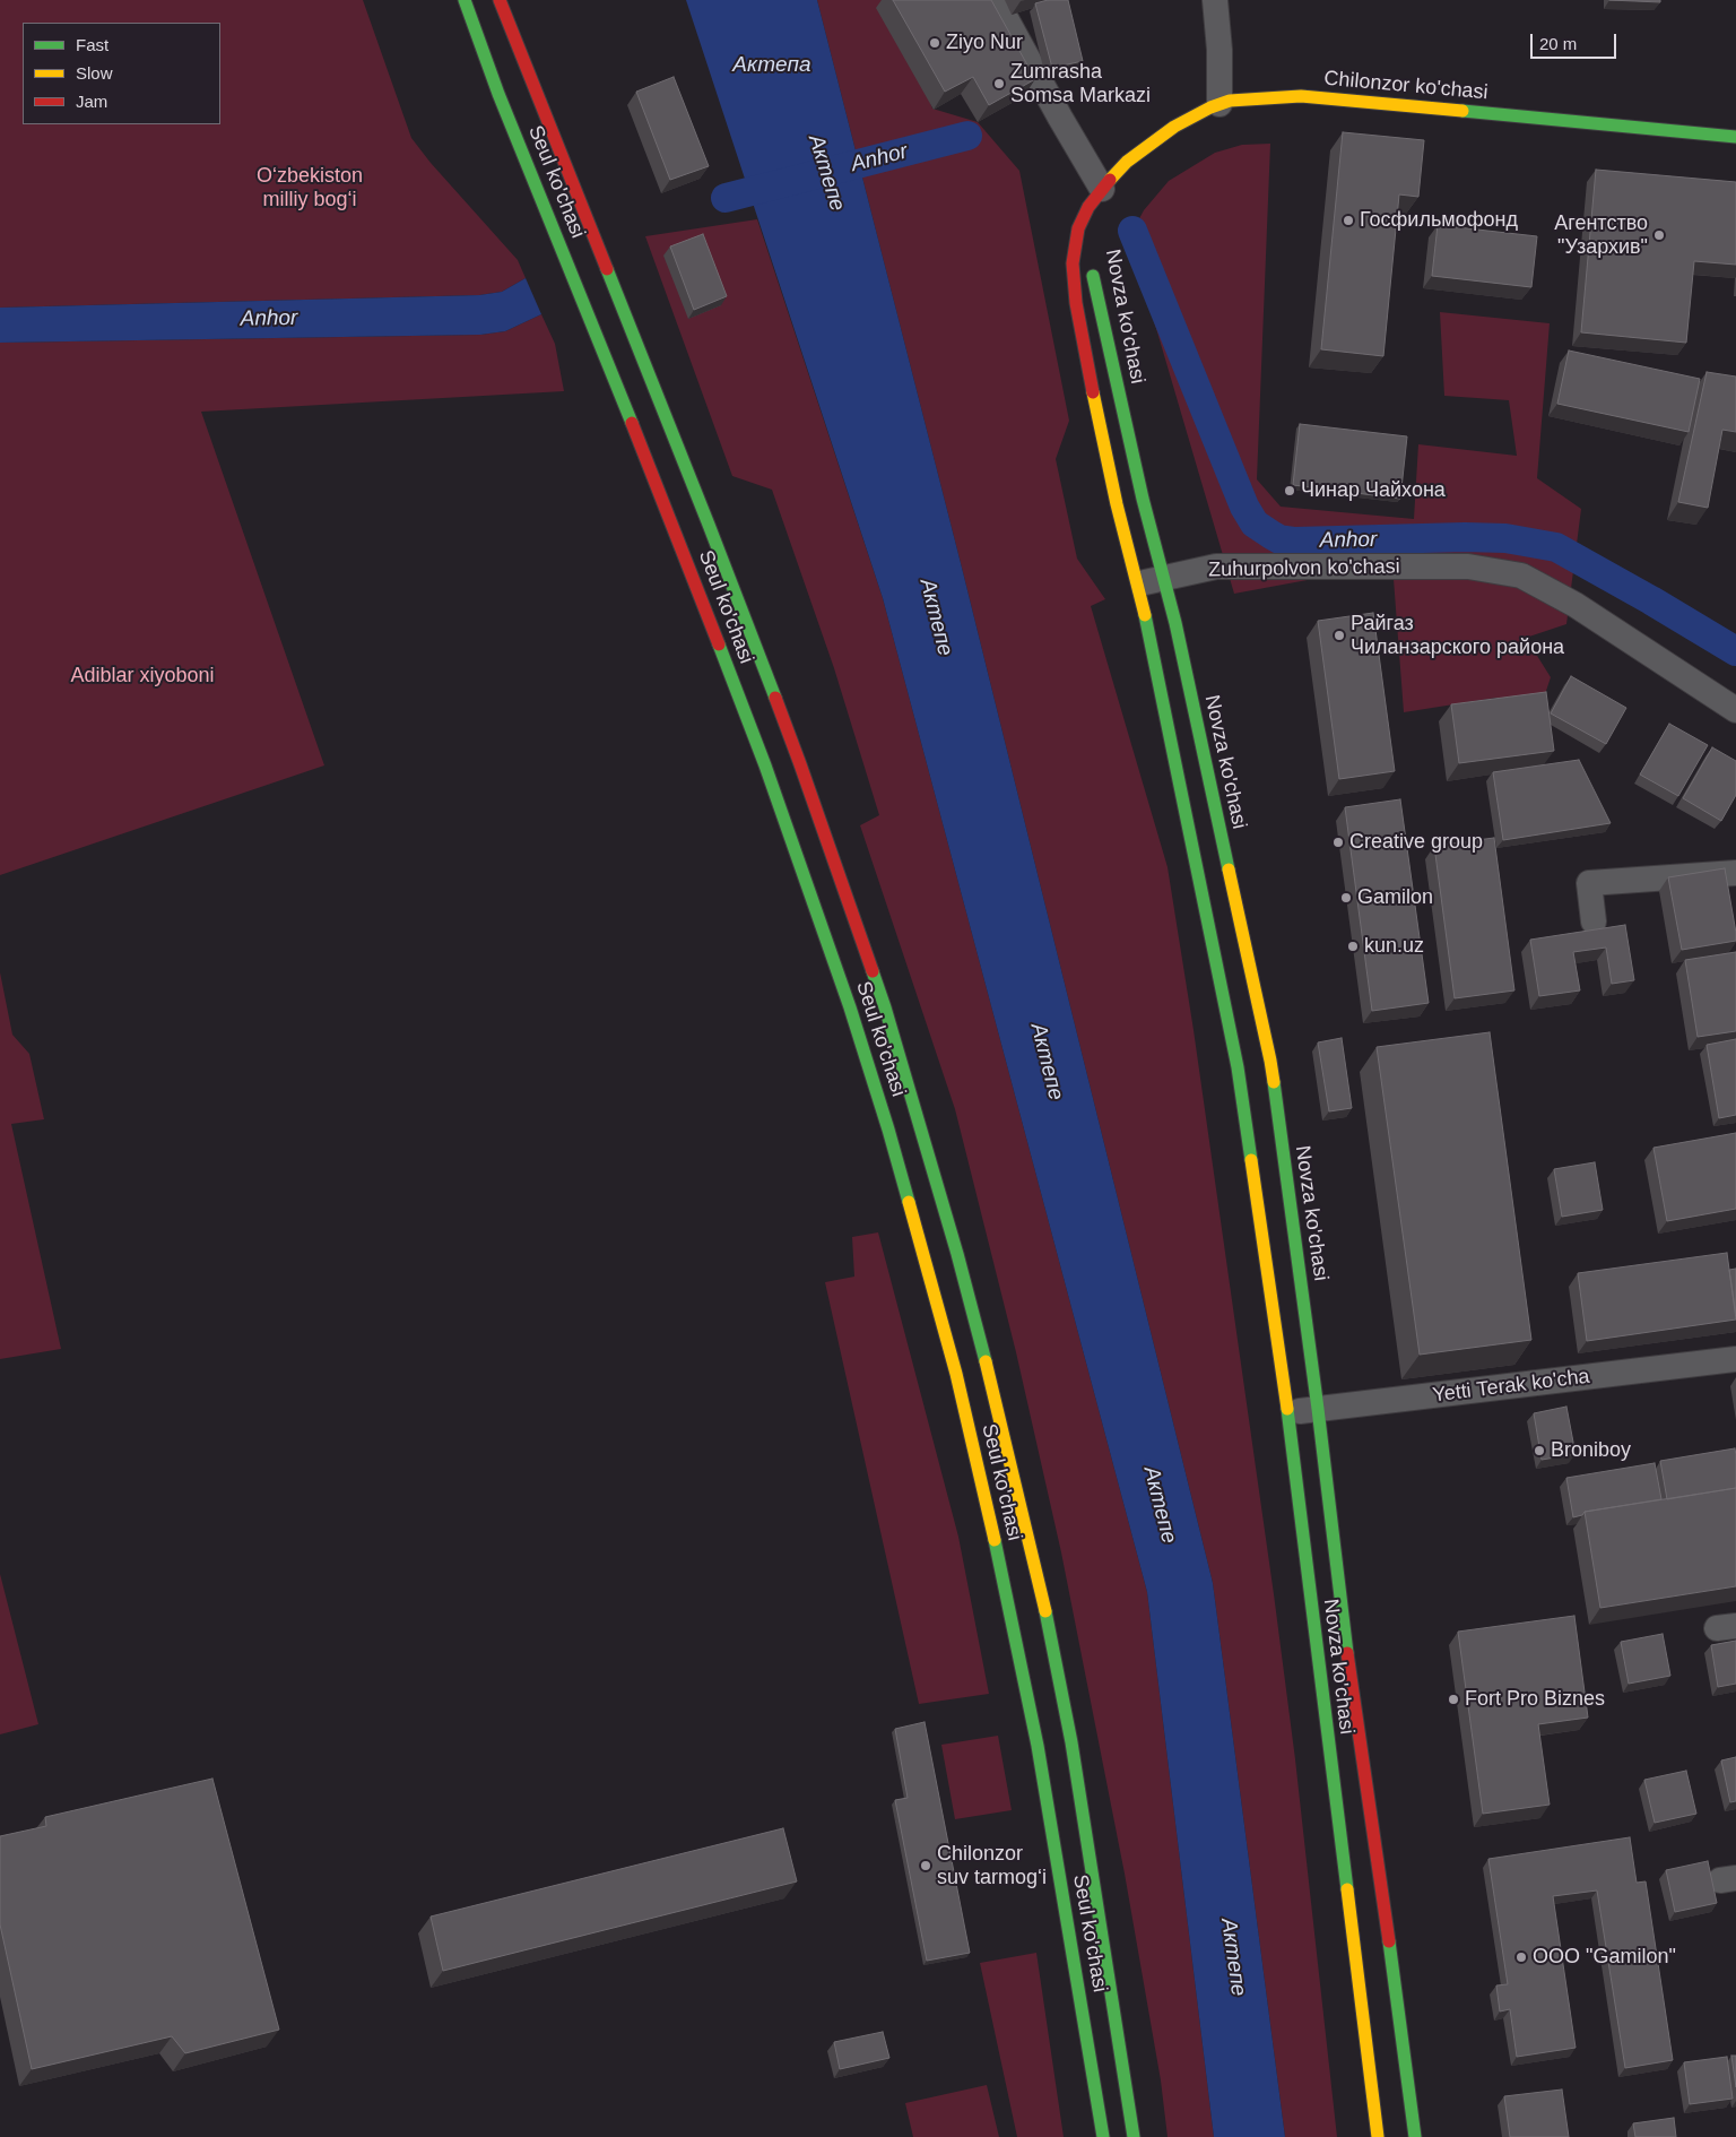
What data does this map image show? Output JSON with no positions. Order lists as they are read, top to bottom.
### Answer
{
  "streets": {
    "main road": ["Chilonzor ko'chasi", "Seul ko'chasi", "Novza ko'chasi"],
    "street": ["Zuhurpolvon ko'chasi", "Yetti Terak ko'cha"]
  },
  "crossings": [
    ["Chilonzor ko'chasi", "Novza ko'chasi"],
    ["Novza ko'chasi", "Zuhurpolvon ko'chasi"],
    ["Novza ko'chasi", "Yetti Terak ko'cha"]
  ],
  "water": ["Актепа", "Anhor", "Актепе"],
  "parks": ["Oʻzbekiston milliy bogʻi", "Adiblar xiyoboni"],
  "places": [
    "Ziyo Nur",
    "Zumrasha Somsa Markazi",
    "Госфильмофонд",
    "Агентство \"Узархив\"",
    "Чинар Чайхона",
    "Райгаз Чиланзарского района",
    "Creative group",
    "Gamilon",
    "kun.uz",
    "Broniboy",
    "Fort Pro Biznes",
    "Chilonzor suv tarmog‘i",
    "ООО \"Gamilon\""
  ],
  "legend": ["Fast", "Slow", "Jam"],
  "scale_bar": "20 m"
}
